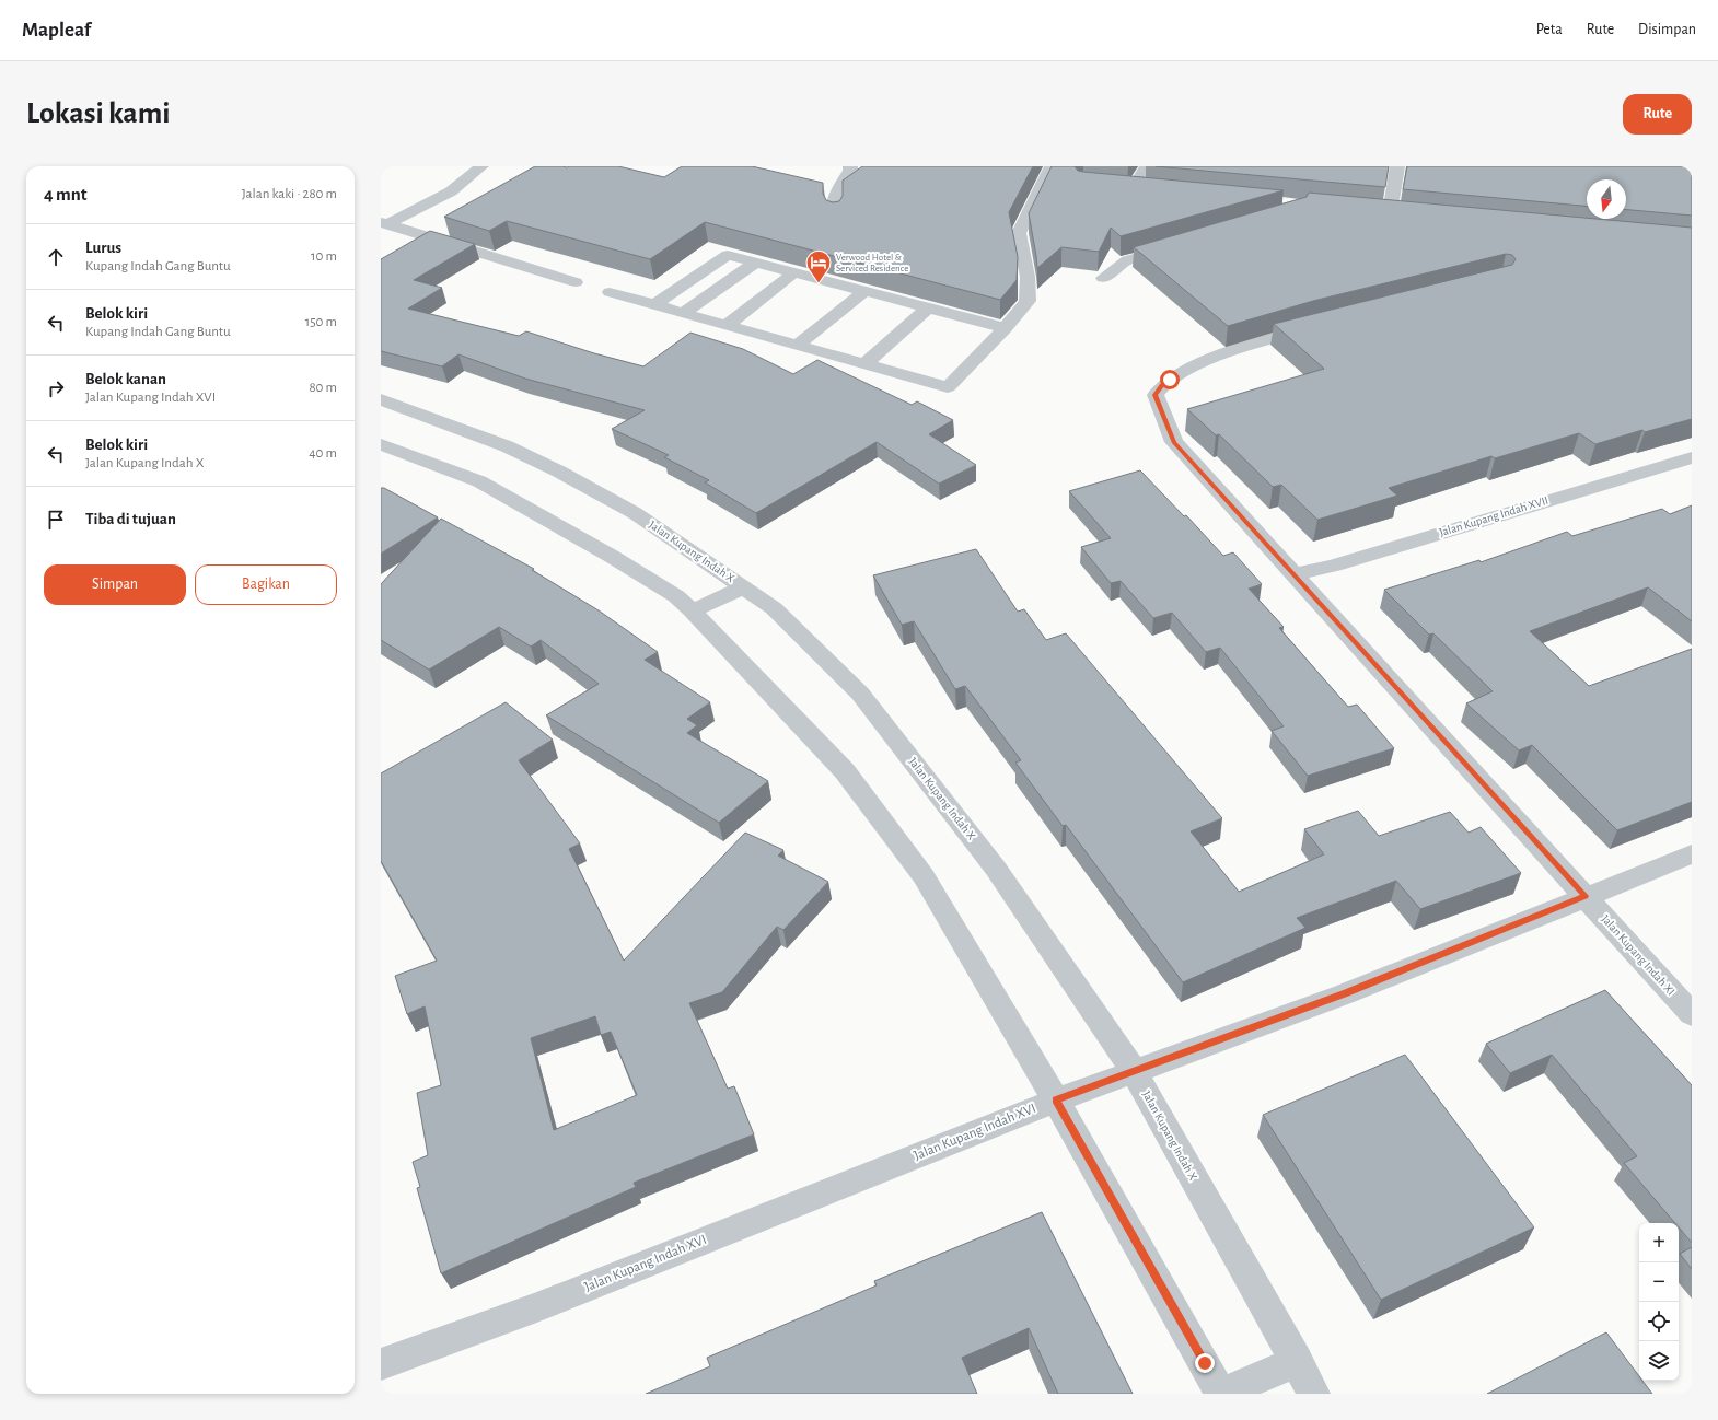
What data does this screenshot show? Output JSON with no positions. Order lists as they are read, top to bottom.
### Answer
{
  "streets": {
    "street": [
      "Jalan Kupang Indah XVII",
      "Jalan Kupang Indah X",
      "Jalan Kupang Indah XI",
      "Jalan Kupang Indah XVI"
    ]
  },
  "crossings": [
    ["Jalan Kupang Indah XVII", "Jalan Kupang Indah XI"],
    ["Jalan Kupang Indah X", "Jalan Kupang Indah XVI"],
    ["Jalan Kupang Indah XI", "Jalan Kupang Indah XVI"]
  ],
  "places": {
    "hotel": ["Verwood Hotel & Serviced Residence"]
  },
  "north": "bottom",
  "page": {
    "header": "Mapleaf",
    "nav": ["Peta", "Rute", "Disimpan"],
    "buttons": [
      "Rute",
      ["Simpan", "Bagikan"]
    ],
    "title": "Lokasi kami",
    "heading": ["4 mnt", "Jalan kaki · 280 m"],
    "list": [
      ["Lurus", "Kupang Indah Gang Buntu", "10 m"],
      ["Belok kiri", "Kupang Indah Gang Buntu", "150 m"],
      ["Belok kanan", "Jalan Kupang Indah XVI", "80 m"],
      ["Belok kiri", "Jalan Kupang Indah X", "40 m"],
      "Tiba di tujuan"
    ],
    "map_buttons": ["+", "−"]
  }
}
